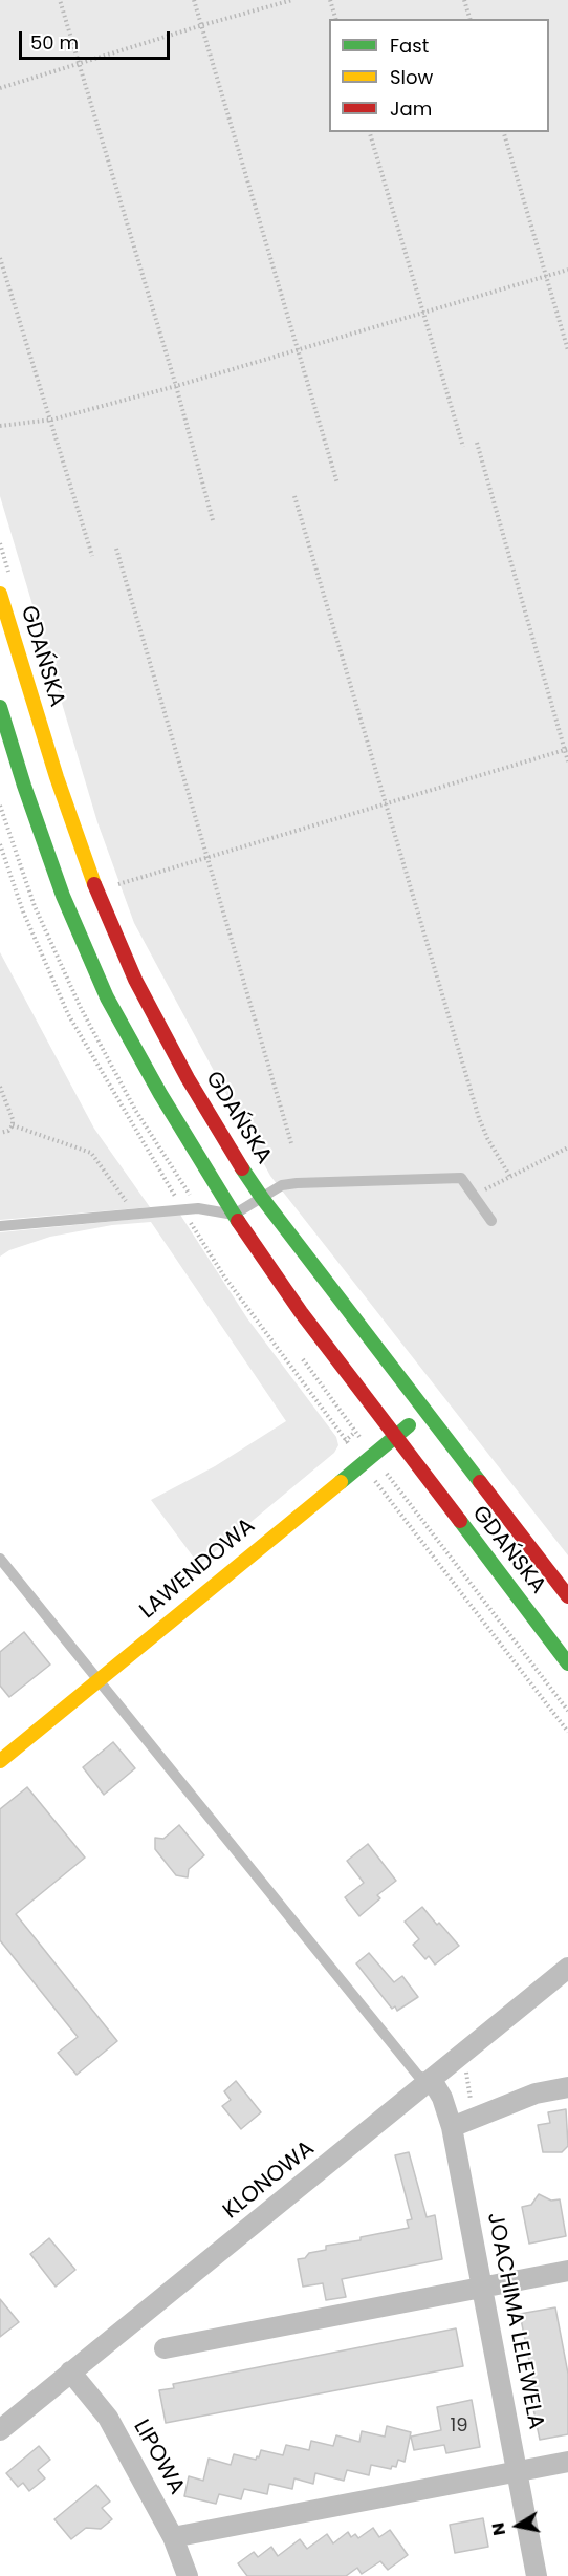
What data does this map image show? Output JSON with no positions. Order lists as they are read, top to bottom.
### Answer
{
  "streets": {
    "main road": ["GDAŃSKA", "LAWENDOWA"],
    "street": ["KLONOWA", "JOACHIMA LELEWELA", "LIPOWA"]
  },
  "crossings": [
    ["GDAŃSKA", "LAWENDOWA"],
    ["KLONOWA", "JOACHIMA LELEWELA"],
    ["KLONOWA", "LIPOWA"]
  ],
  "house_numbers": ["19"],
  "legend": ["Fast", "Slow", "Jam"],
  "scale_bar": "50 m",
  "north": "left"
}
